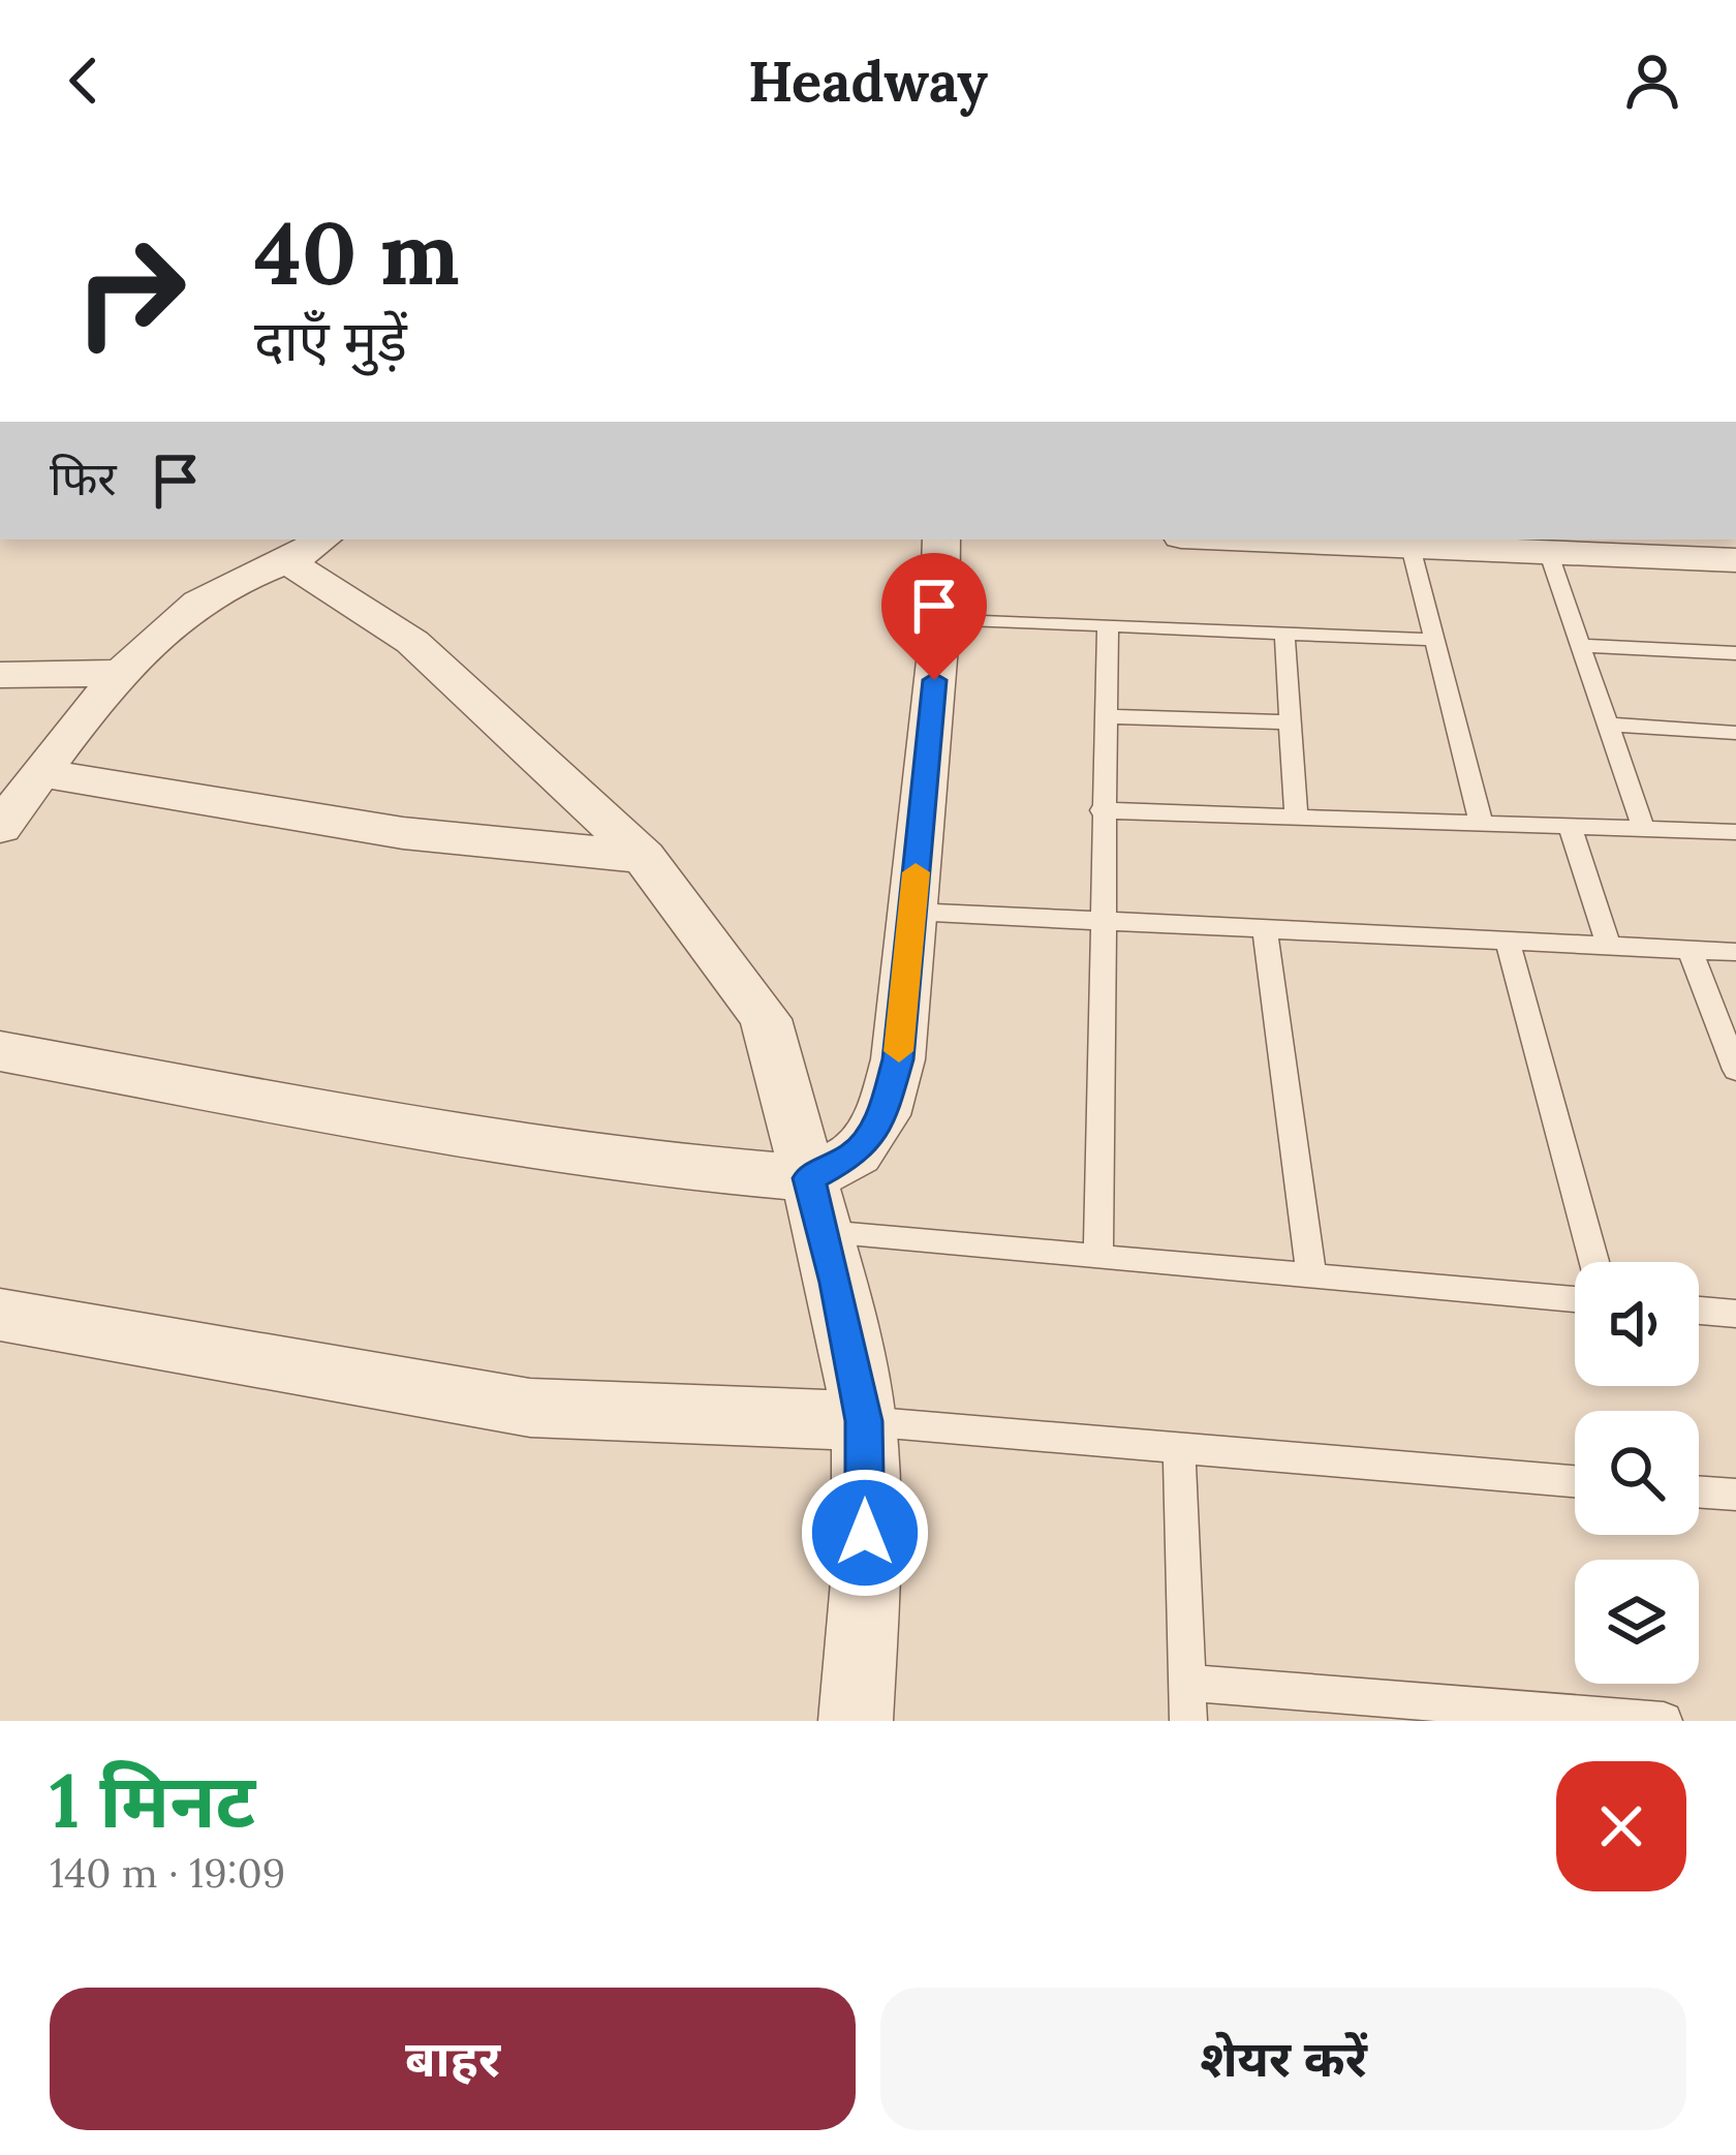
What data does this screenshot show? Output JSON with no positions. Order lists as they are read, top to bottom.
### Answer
{
  "page": {
    "header": "Headway",
    "turn": ["40 m", "दाएँ मुड़ें"],
    "then": "फिर",
    "heading": ["1 मिनट", "140 m · 19:09"],
    "buttons": ["बाहर", "शेयर करें"]
  }
}
